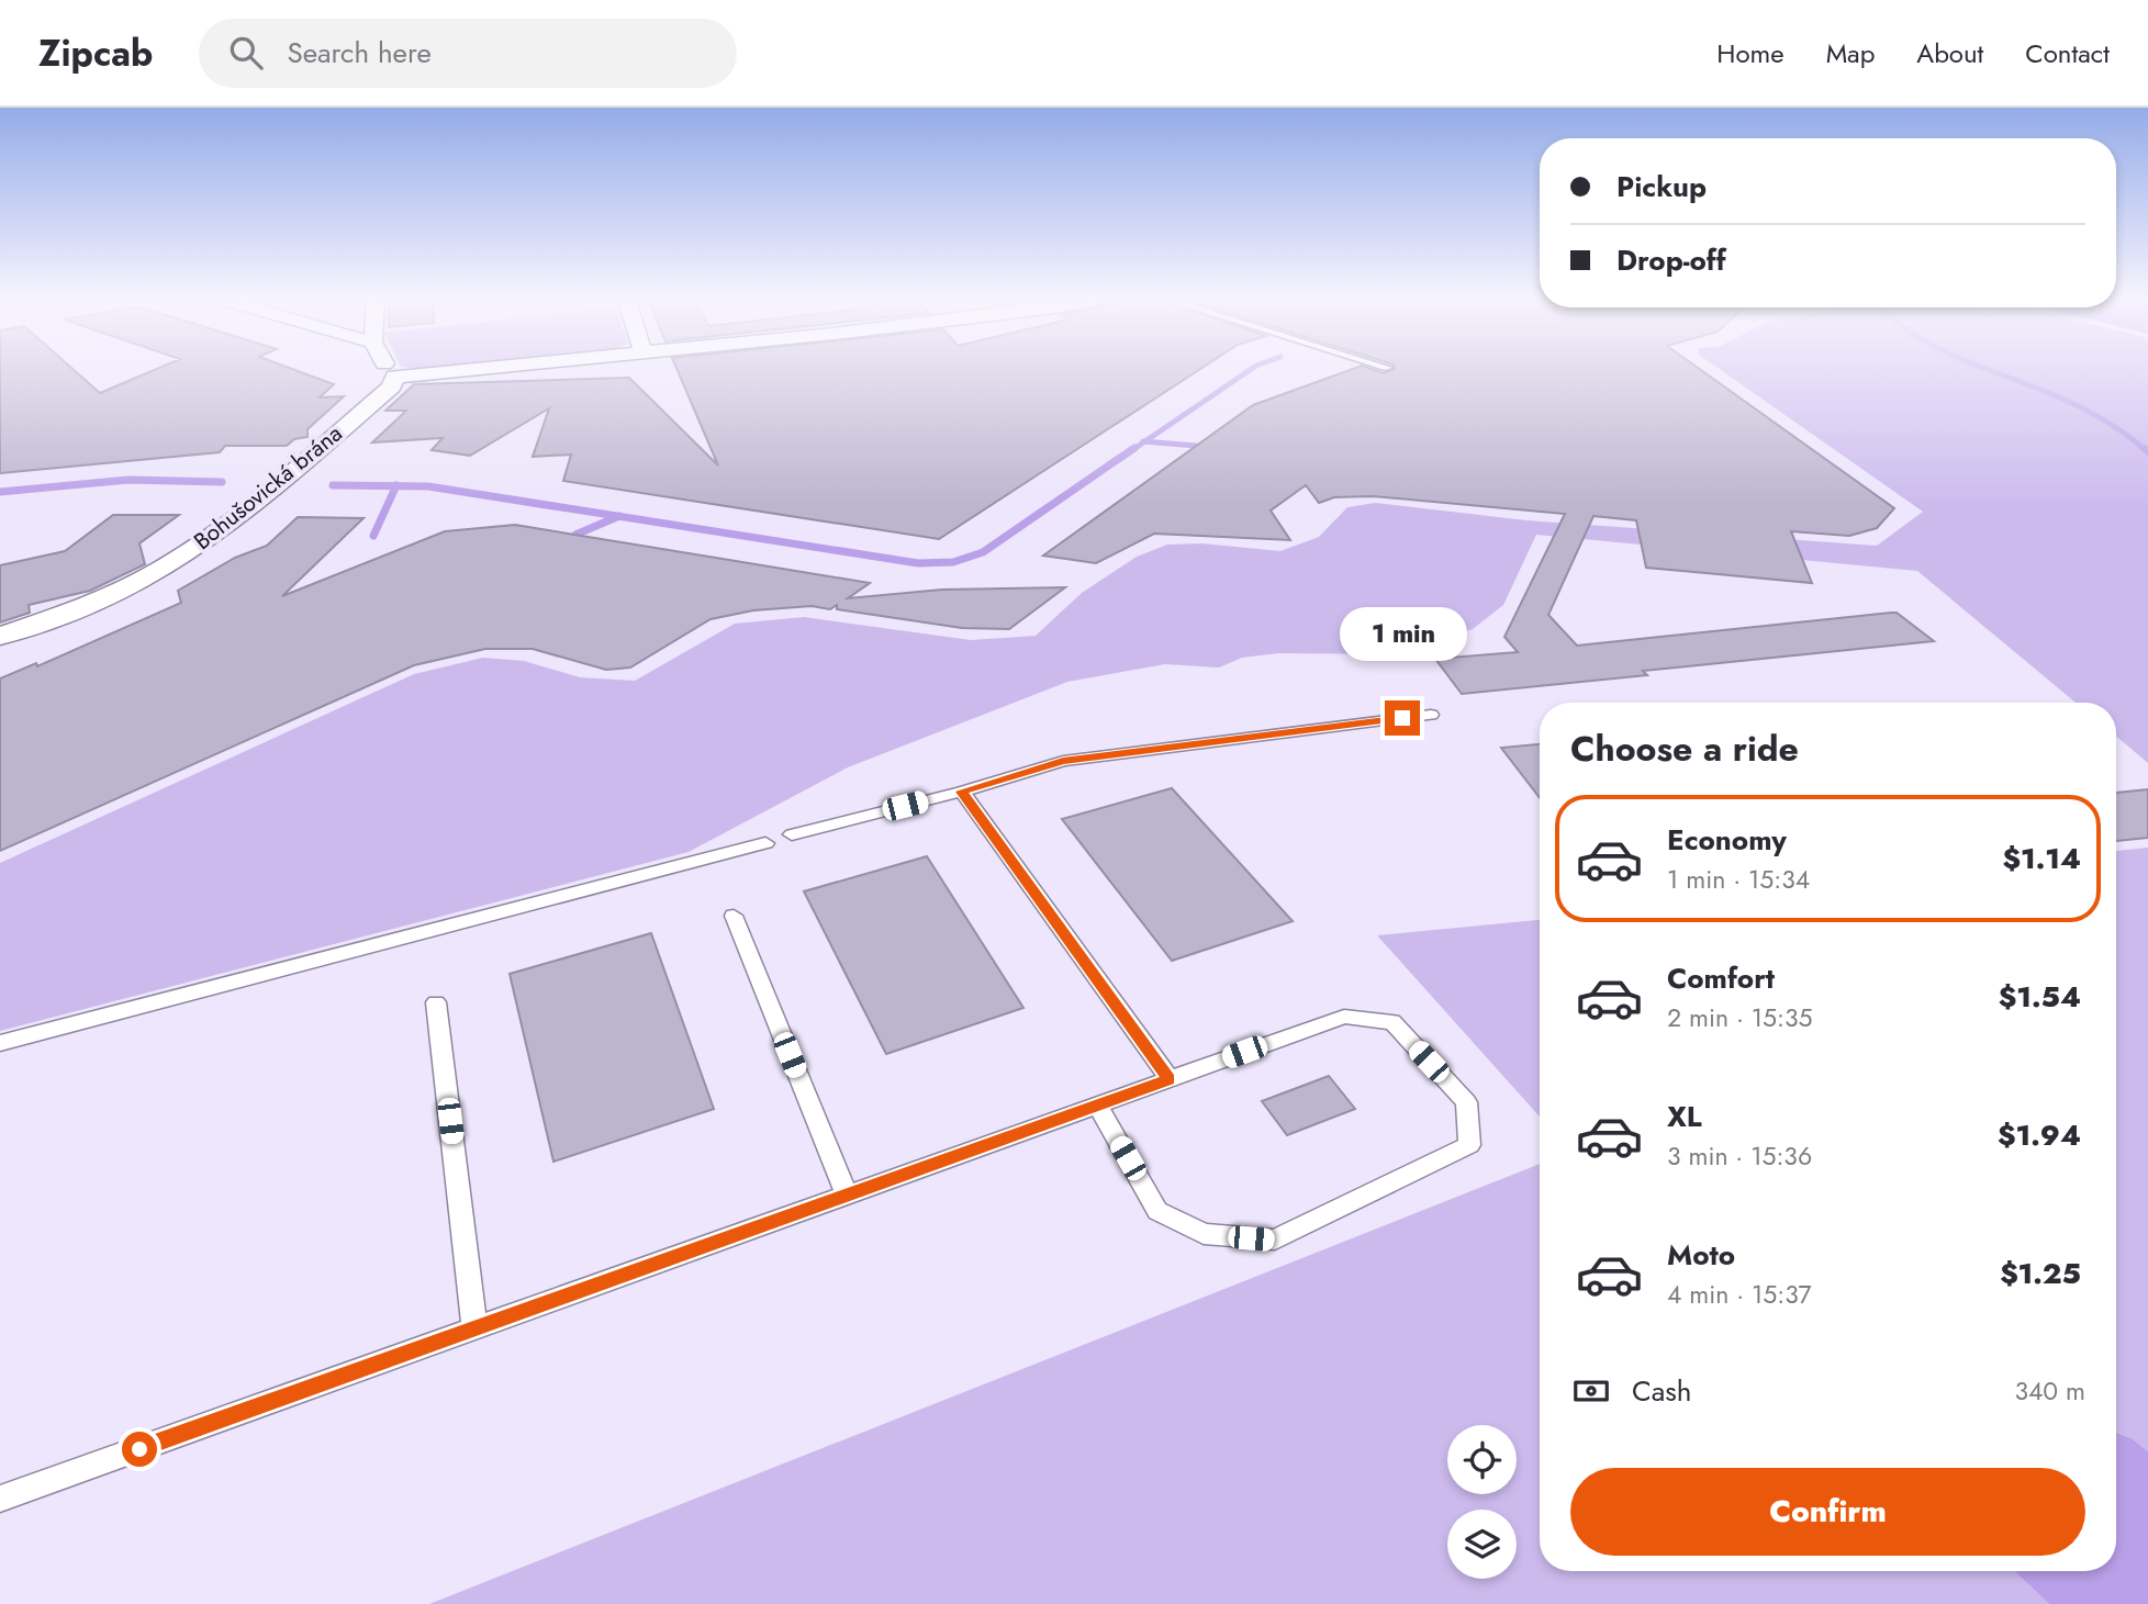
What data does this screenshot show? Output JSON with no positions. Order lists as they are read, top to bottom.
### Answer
{
  "streets": {
    "street": ["Bohušovická brána"]
  },
  "page": {
    "header": "Zipcab",
    "search": "Search here",
    "nav": [
      "Home",
      "Map",
      "About",
      "Contact"
    ],
    "banner": ["Pickup", "Drop-off"],
    "bubble": "1 min",
    "heading": "Choose a ride",
    "list": [
      {
        "name": "Economy",
        "note": "1 min · 15:34",
        "value": "$1.14"
      },
      {
        "name": "Comfort",
        "note": "2 min · 15:35",
        "value": "$1.54"
      },
      {
        "name": "XL",
        "note": "3 min · 15:36",
        "value": "$1.94"
      },
      {
        "name": "Moto",
        "note": "4 min · 15:37",
        "value": "$1.25"
      }
    ],
    "pay": ["Cash", "340 m"],
    "buttons": "Confirm"
  }
}
